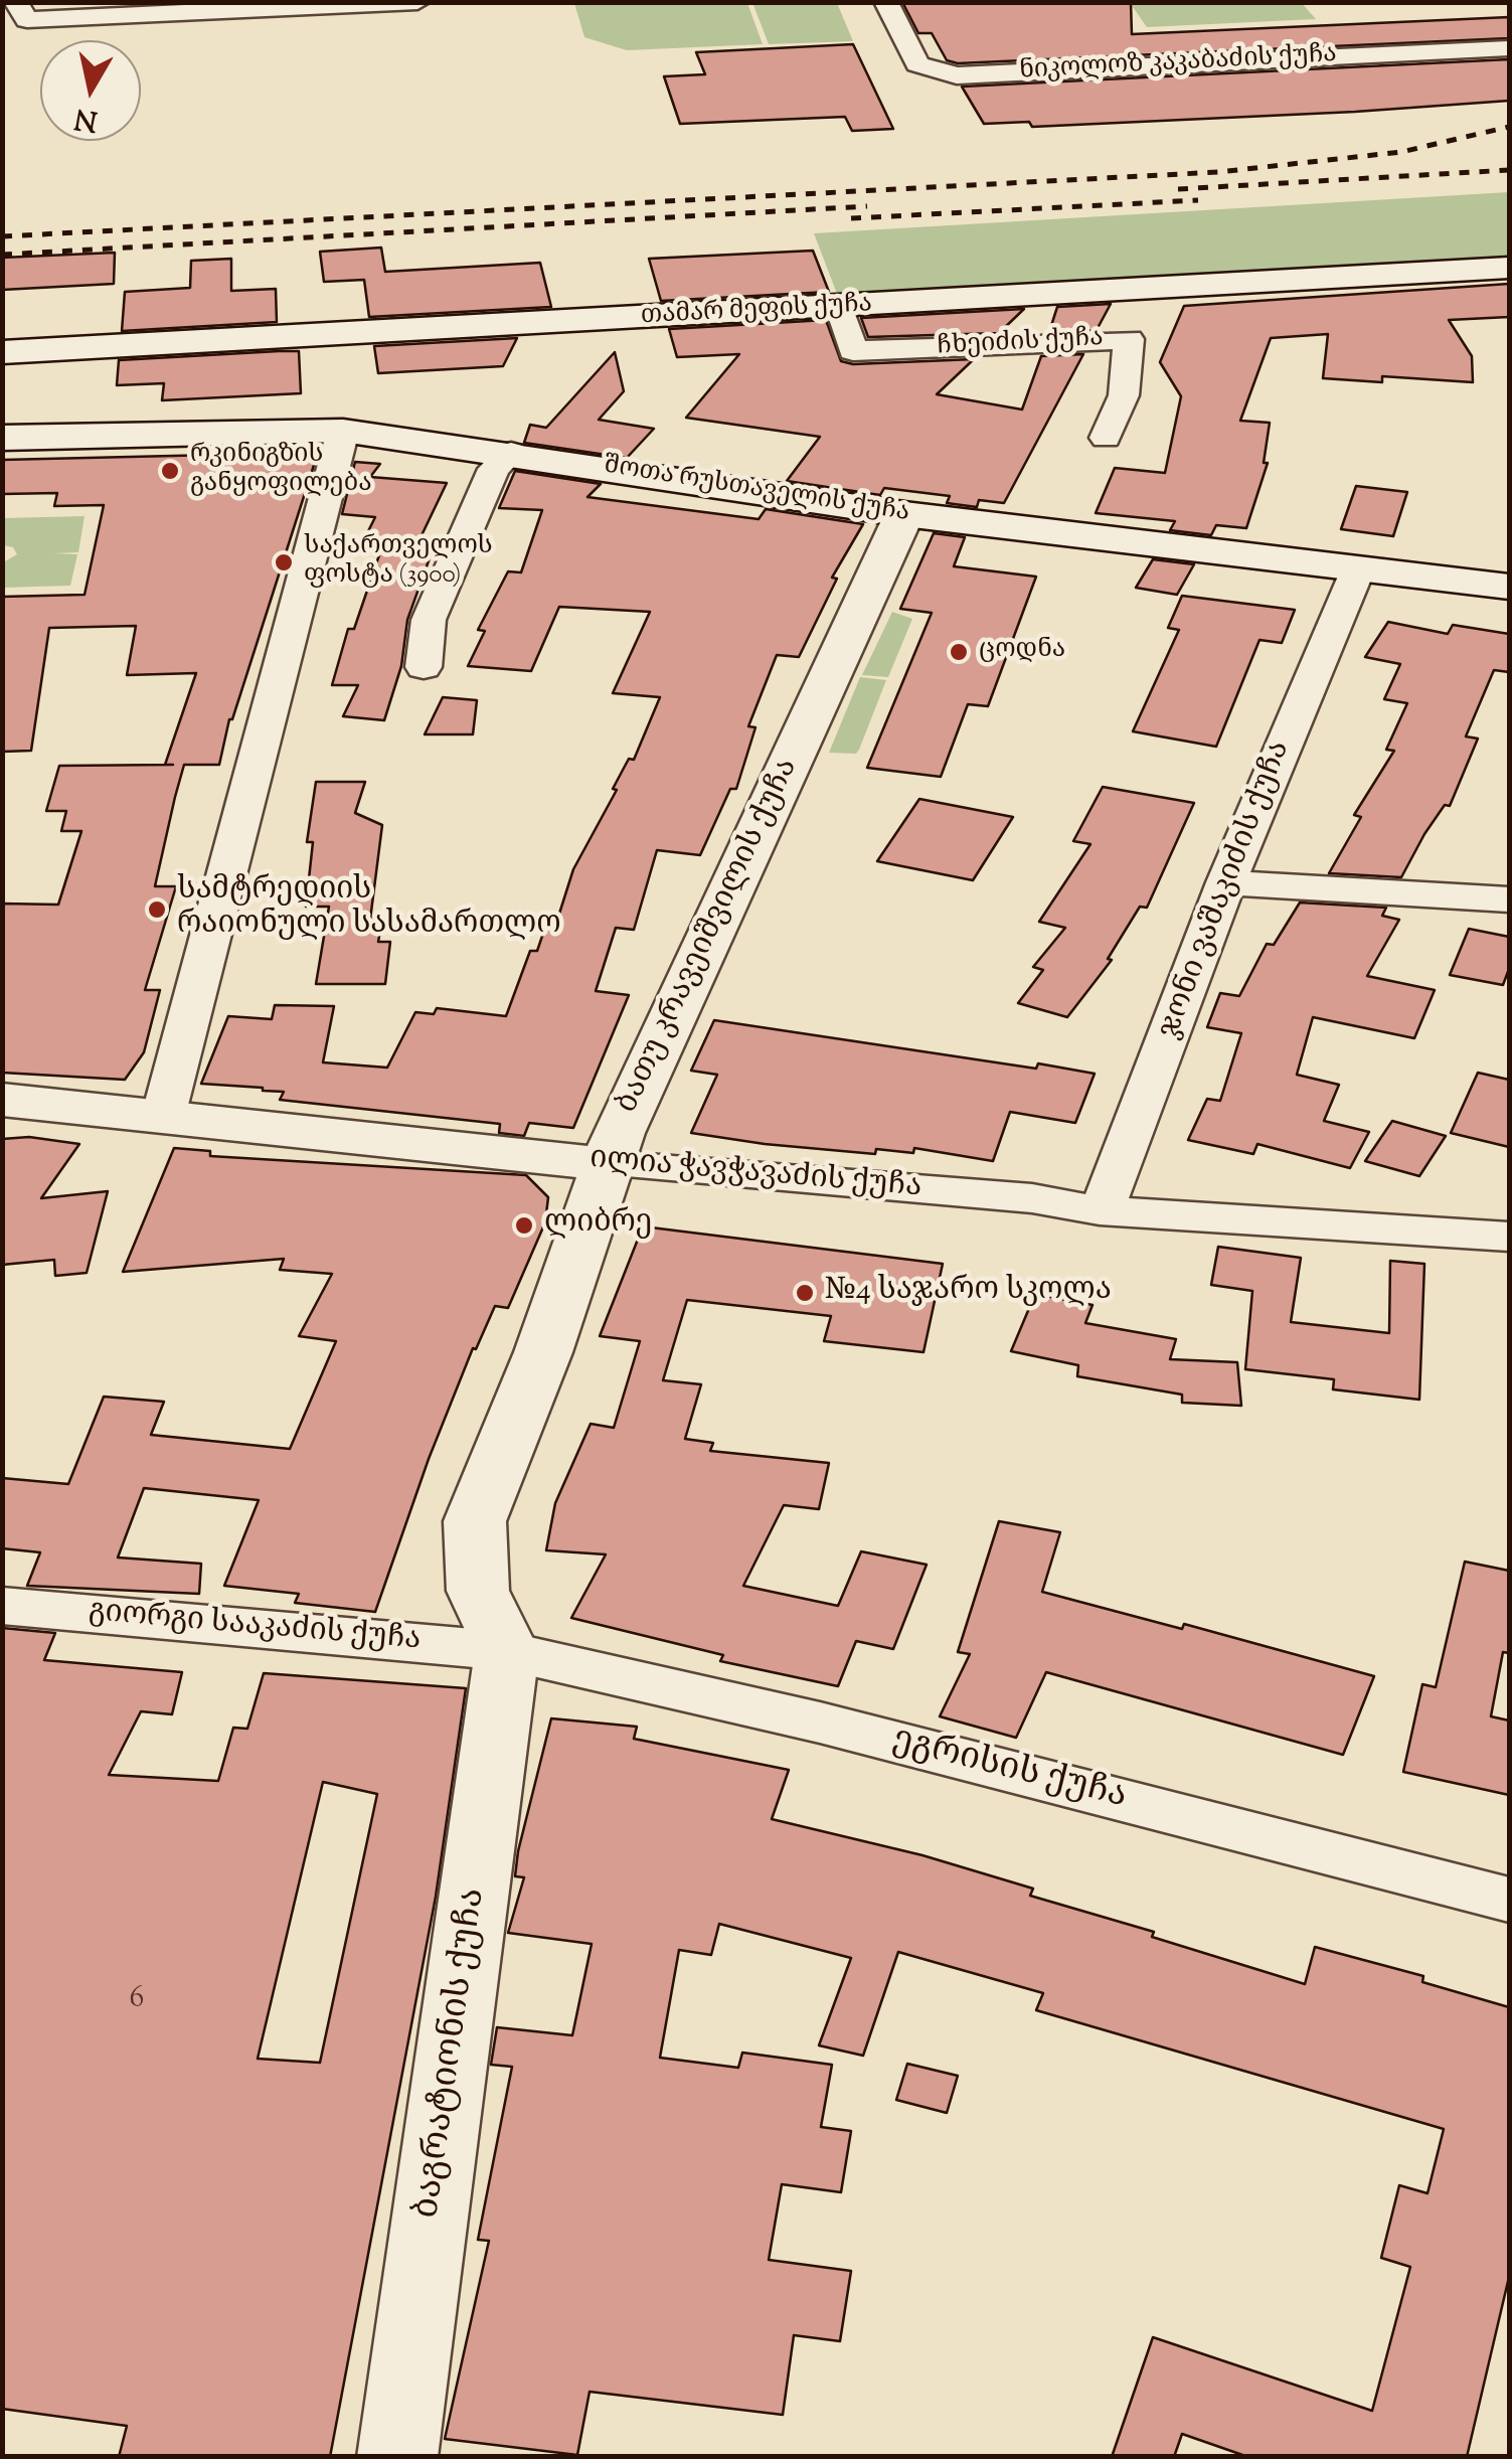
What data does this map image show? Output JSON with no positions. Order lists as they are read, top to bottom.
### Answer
{
  "streets": {
    "main road": [
      "თამარ მეფის ქუჩა",
      "შოთა რუსთაველის ქუჩა",
      "ბათუ კრავეიშვილის ქუჩა",
      "ილია ჭავჭავაძის ქუჩა",
      "ბაგრატიონის ქუჩა"
    ],
    "street": [
      "ნიკოლოზ კაკაბაძის ქუჩა",
      "ჩხეიძის ქუჩა",
      "ჯონი ვაშაკიძის ქუჩა",
      "გიორგი სააკაძის ქუჩა",
      "ეგრისის ქუჩა"
    ]
  },
  "crossings": [
    ["თამარ მეფის ქუჩა", "ჩხეიძის ქუჩა"],
    ["შოთა რუსთაველის ქუჩა", "ჯონი ვაშაკიძის ქუჩა"],
    ["შოთა რუსთაველის ქუჩა", "ბათუ კრავეიშვილის ქუჩა"],
    ["ჯონი ვაშაკიძის ქუჩა", "ილია ჭავჭავაძის ქუჩა"],
    ["ბათუ კრავეიშვილის ქუჩა", "ილია ჭავჭავაძის ქუჩა"],
    ["ბათუ კრავეიშვილის ქუჩა", "გიორგი სააკაძის ქუჩა"],
    ["ბათუ კრავეიშვილის ქუჩა", "ეგრისის ქუჩა"],
    ["ბათუ კრავეიშვილის ქუჩა", "ბაგრატიონის ქუჩა"],
    ["გიორგი სააკაძის ქუჩა", "ეგრისის ქუჩა"],
    ["გიორგი სააკაძის ქუჩა", "ბაგრატიონის ქუჩა"],
    ["ეგრისის ქუჩა", "ბაგრატიონის ქუჩა"]
  ],
  "places": [
    "რკინიგზის განყოფილება",
    "საქართველოს ფოსტა (3900)",
    "ცოდნა",
    "სამტრედიის რაიონული სასამართლო",
    "ლიბრე",
    "№4 საჯარო სკოლა"
  ],
  "house_numbers": ["6"],
  "north": "bottom"
}
